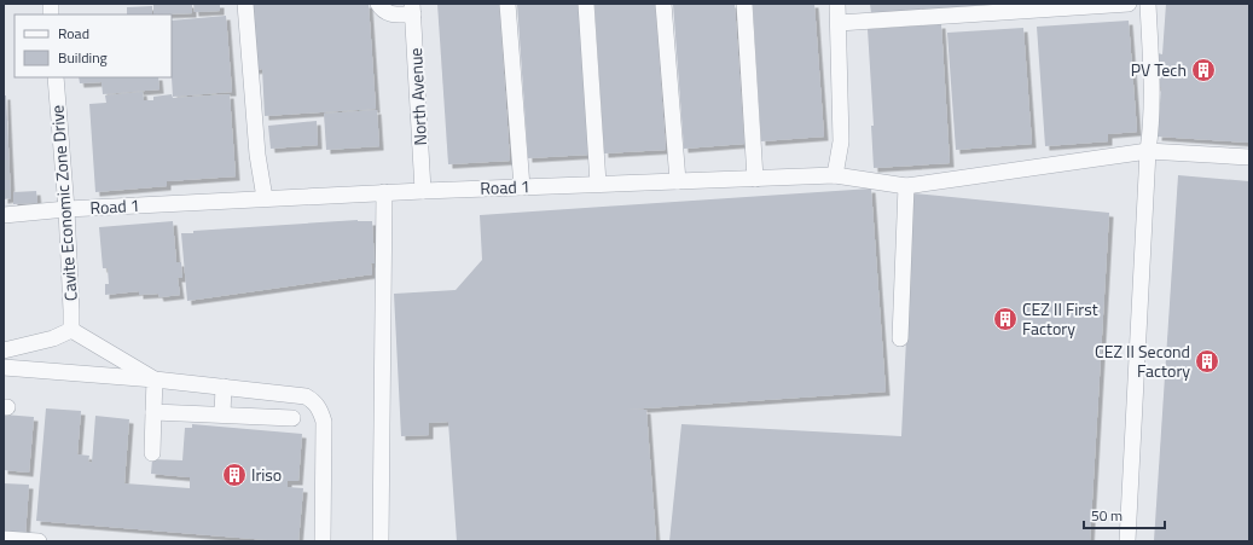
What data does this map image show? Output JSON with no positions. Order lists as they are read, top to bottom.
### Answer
{
  "streets": {
    "street": ["North Avenue", "Road 1", "Cavite Economic Zone Drive"]
  },
  "crossings": [
    ["North Avenue", "Road 1"],
    ["Road 1", "Cavite Economic Zone Drive"]
  ],
  "places": {
    "building": [
      "PV Tech",
      "CEZ II First Factory",
      "CEZ II Second Factory",
      "Iriso"
    ]
  },
  "legend": ["Road", "Building"],
  "scale_bar": "50 m"
}
